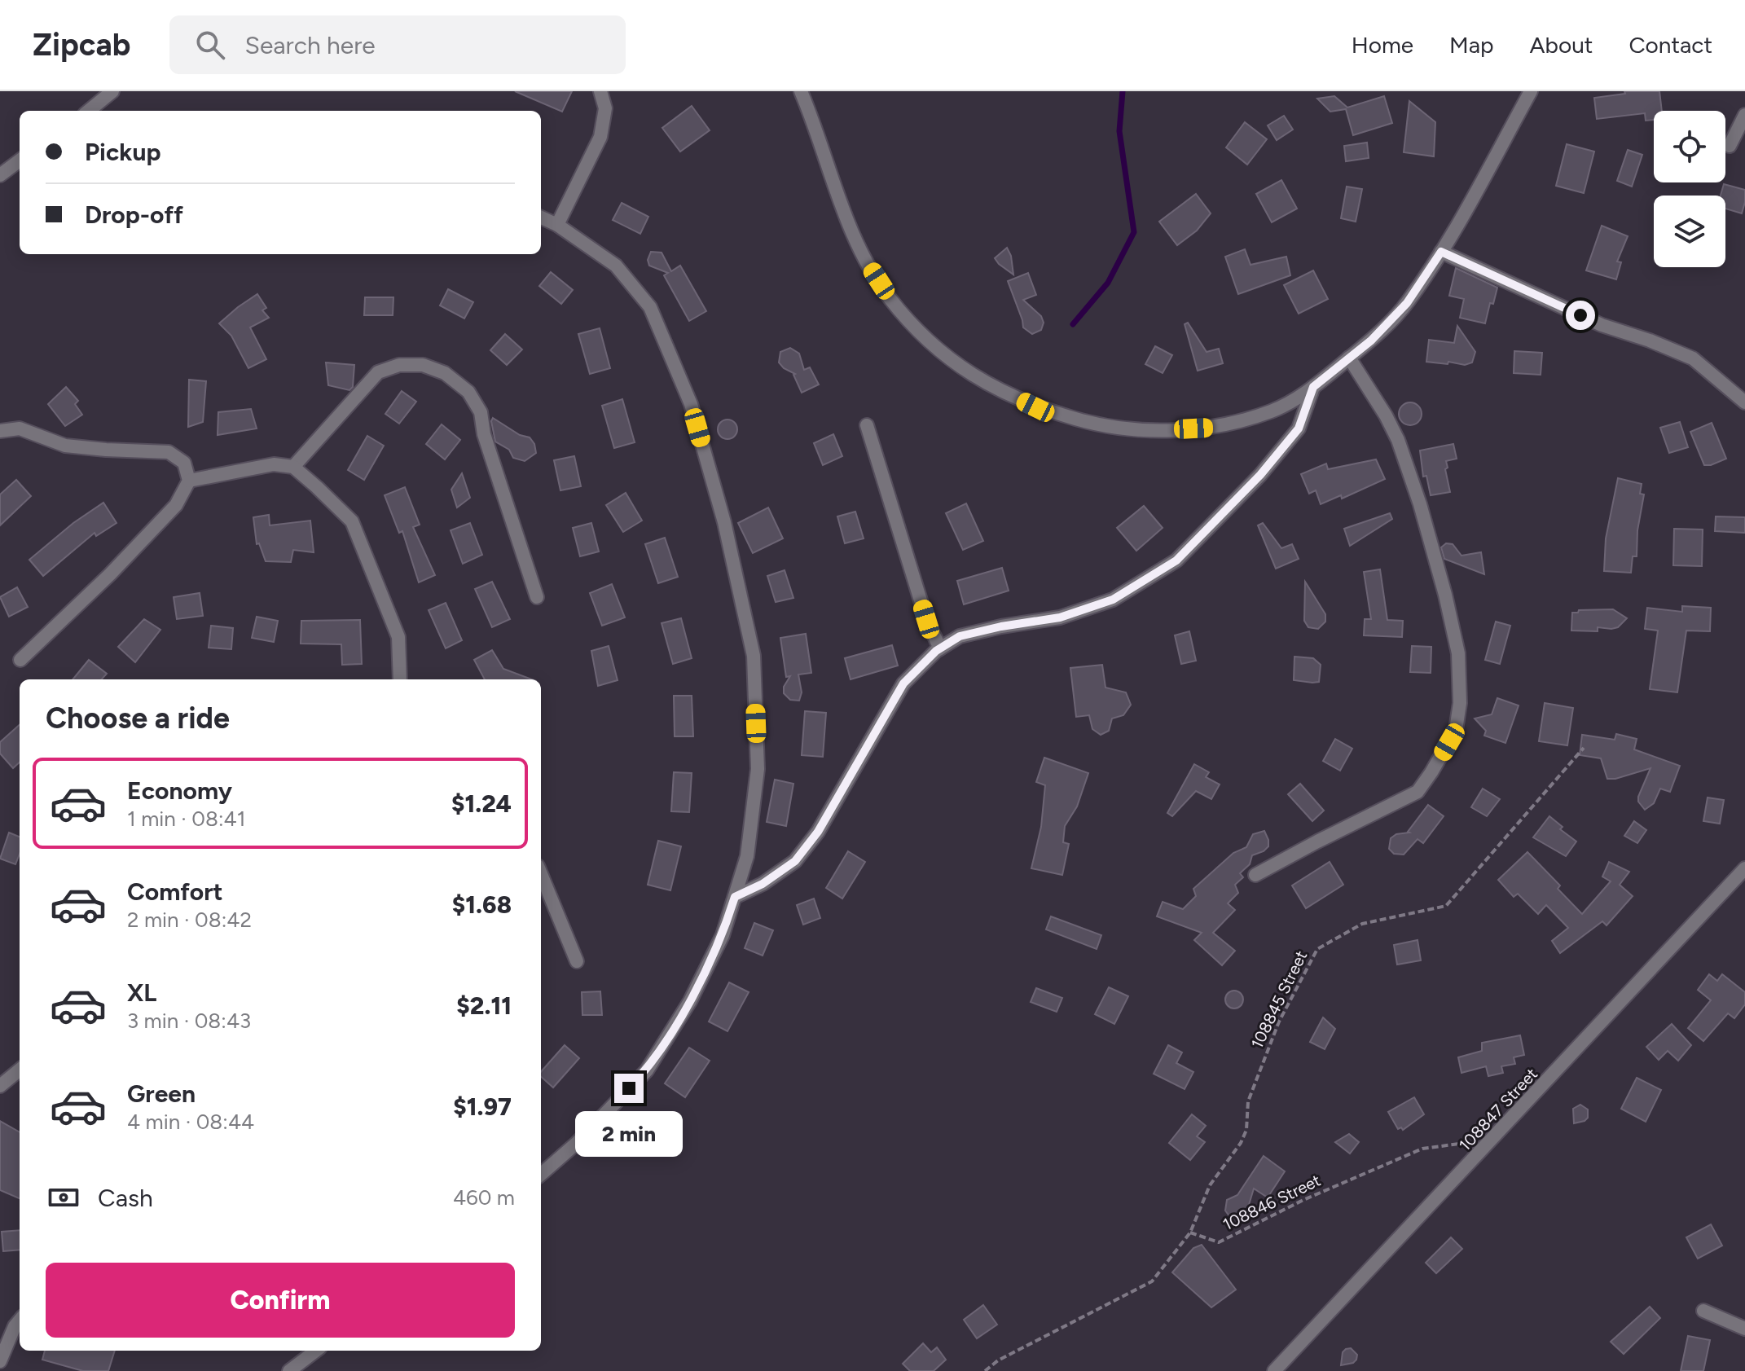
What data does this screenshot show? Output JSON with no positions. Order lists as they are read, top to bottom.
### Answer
{
  "streets": {
    "street": ["108847 Street"],
    "path": ["108845 Street", "108846 Street"]
  },
  "crossings": [
    ["108845 Street", "108846 Street"],
    ["108847 Street", "108846 Street"]
  ],
  "page": {
    "header": "Zipcab",
    "search": "Search here",
    "nav": [
      "Home",
      "Map",
      "About",
      "Contact"
    ],
    "banner": ["Pickup", "Drop-off"],
    "heading": "Choose a ride",
    "list": [
      {
        "name": "Economy",
        "note": "1 min · 08:41",
        "value": "$1.24"
      },
      {
        "name": "Comfort",
        "note": "2 min · 08:42",
        "value": "$1.68"
      },
      {
        "name": "XL",
        "note": "3 min · 08:43",
        "value": "$2.11"
      },
      {
        "name": "Green",
        "note": "4 min · 08:44",
        "value": "$1.97"
      }
    ],
    "bubble": "2 min",
    "pay": ["Cash", "460 m"],
    "buttons": "Confirm"
  }
}
